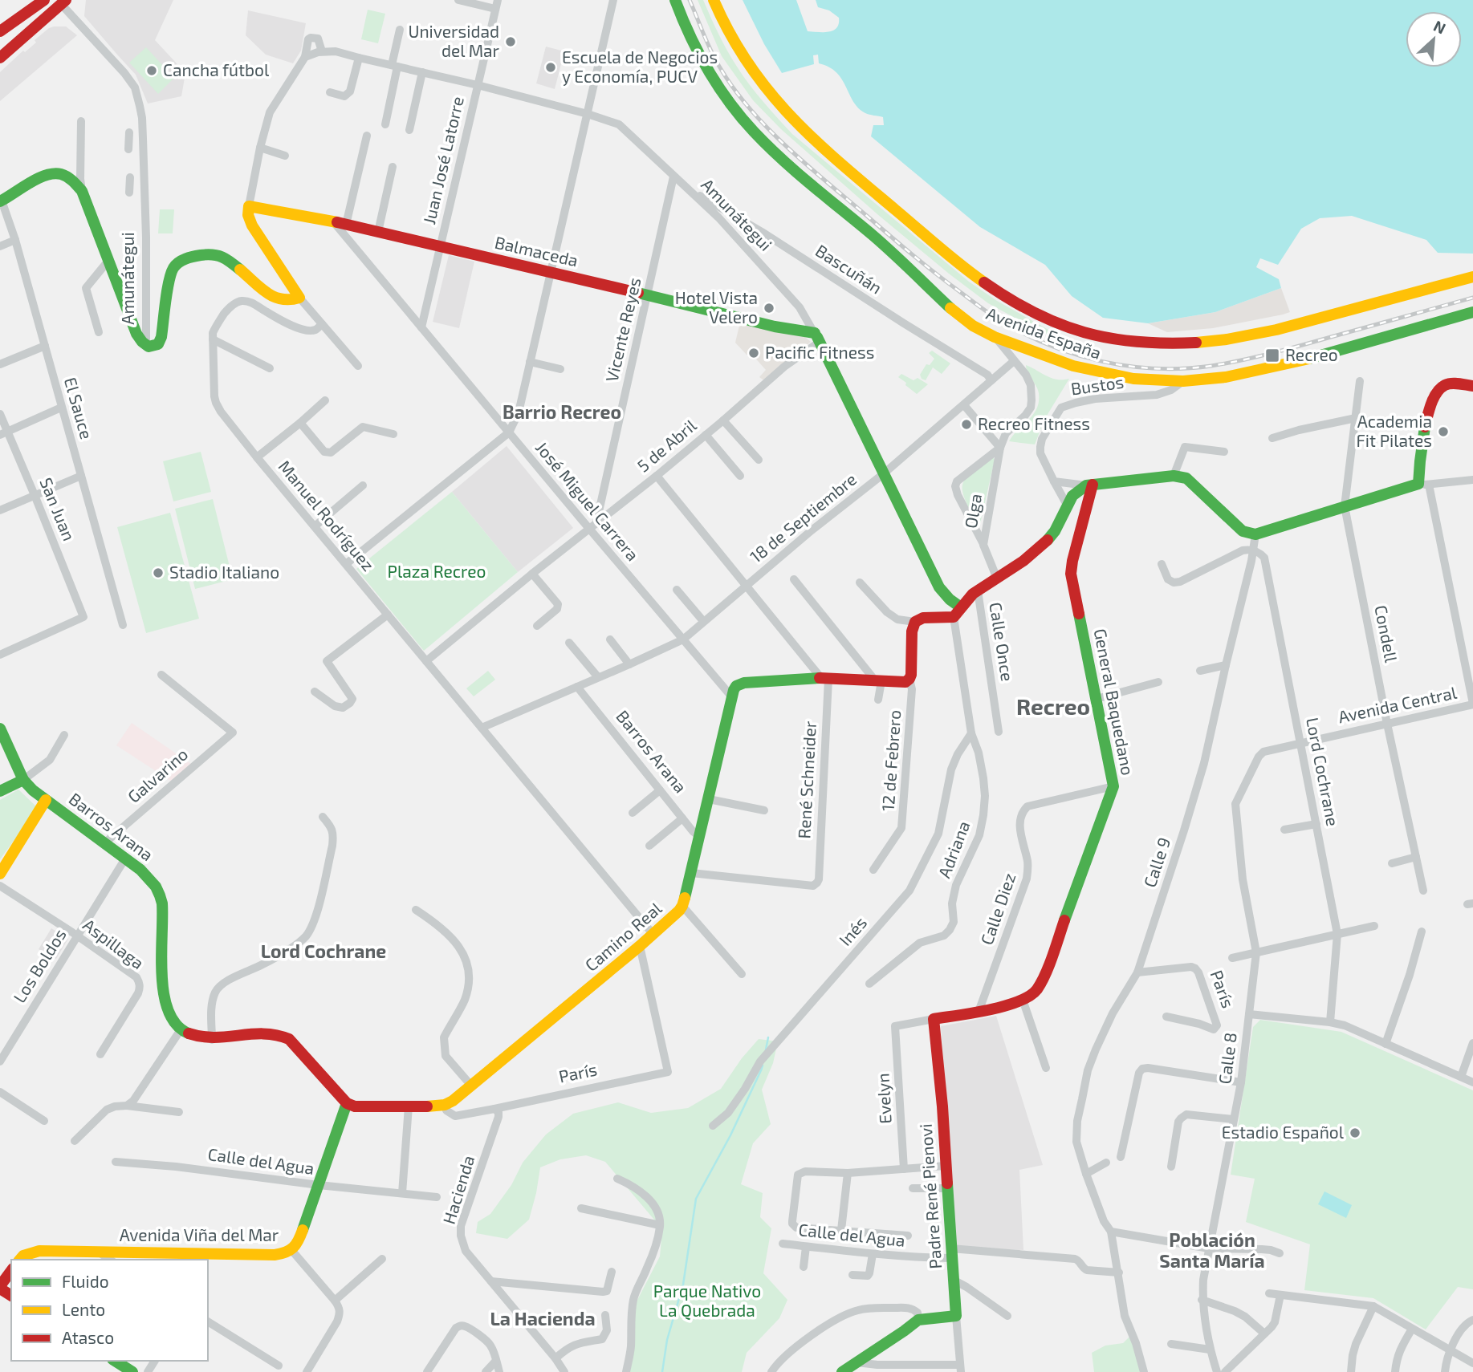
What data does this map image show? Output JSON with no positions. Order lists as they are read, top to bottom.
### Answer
{
  "streets": {
    "street": [
      "Juan José Latorre",
      "Amunátegui",
      "Balmaceda",
      "Bascuñán",
      "Vicente Reyes",
      "Avenida España",
      "Bustos",
      "El Sauce",
      "5 de Abril",
      "José Miguel Carrera",
      "San Juan",
      "Olga",
      "Manuel Rodríguez",
      "18 de Septiembre",
      "Condell",
      "Calle Once",
      "General Baquedano",
      "Avenida Central",
      "Barros Arana",
      "12 de Febrero",
      "Lord Cochrane",
      "Galvarino",
      "René Schneider",
      "Adriana",
      "Calle 9",
      "Calle Diez",
      "Inés",
      "Camino Real",
      "Aspillaga",
      "Los Boldos",
      "París",
      "Calle 8",
      "Evelyn",
      "Calle del Agua",
      "Hacienda",
      "Padre René Pienovi",
      "Avenida Viña del Mar"
    ]
  },
  "crossings": [
    ["Juan José Latorre", "Amunátegui"],
    ["Juan José Latorre", "Balmaceda"],
    ["Juan José Latorre", "José Miguel Carrera"],
    ["Amunátegui", "Balmaceda"],
    ["Amunátegui", "Bascuñán"],
    ["Amunátegui", "Vicente Reyes"],
    ["Amunátegui", "5 de Abril"],
    ["Amunátegui", "18 de Septiembre"],
    ["Amunátegui", "Adriana"],
    ["Balmaceda", "Vicente Reyes"],
    ["Balmaceda", "5 de Abril"],
    ["Balmaceda", "José Miguel Carrera"],
    ["Bascuñán", "18 de Septiembre"],
    ["Vicente Reyes", "5 de Abril"],
    ["Avenida España", "Bustos"],
    ["Avenida España", "Olga"],
    ["5 de Abril", "José Miguel Carrera"],
    ["5 de Abril", "Manuel Rodríguez"],
    ["José Miguel Carrera", "18 de Septiembre"],
    ["José Miguel Carrera", "Camino Real"],
    ["Olga", "18 de Septiembre"],
    ["Manuel Rodríguez", "18 de Septiembre"],
    ["Manuel Rodríguez", "Camino Real"],
    ["18 de Septiembre", "Barros Arana"],
    ["Condell", "Avenida Central"],
    ["General Baquedano", "Calle Diez"],
    ["Avenida Central", "Lord Cochrane"],
    ["Avenida Central", "Calle 8"],
    ["Barros Arana", "Galvarino"],
    ["Barros Arana", "Camino Real"],
    ["Barros Arana", "Los Boldos"],
    ["Lord Cochrane", "Calle 9"],
    ["Lord Cochrane", "París"],
    ["René Schneider", "Camino Real"],
    ["Adriana", "Inés"],
    ["Calle 9", "París"],
    ["Calle 9", "Calle del Agua"],
    ["Camino Real", "París"],
    ["Aspillaga", "Los Boldos"],
    ["París", "Calle 8"],
    ["París", "Hacienda"],
    ["Evelyn", "Padre René Pienovi"],
    ["Calle del Agua", "Padre René Pienovi"],
    ["Calle del Agua", "Avenida Viña del Mar"]
  ],
  "districts": [
    "Barrio Recreo",
    "Recreo",
    "Lord Cochrane",
    "Población Santa María",
    "La Hacienda"
  ],
  "parks": ["Plaza Recreo", "Parque Nativo La Quebrada"],
  "places": {
    "other": [
      "Universidad del Mar",
      "Escuela de Negocios y Economía, PUCV",
      "Cancha fútbol",
      "Hotel Vista Velero",
      "Pacific Fitness",
      "Recreo Fitness",
      "Academia Fit Pilates",
      "Stadio Italiano",
      "Estadio Español"
    ],
    "transit": ["Recreo"]
  },
  "legend": ["Fluido", "Lento", "Atasco"],
  "north": "top right"
}
